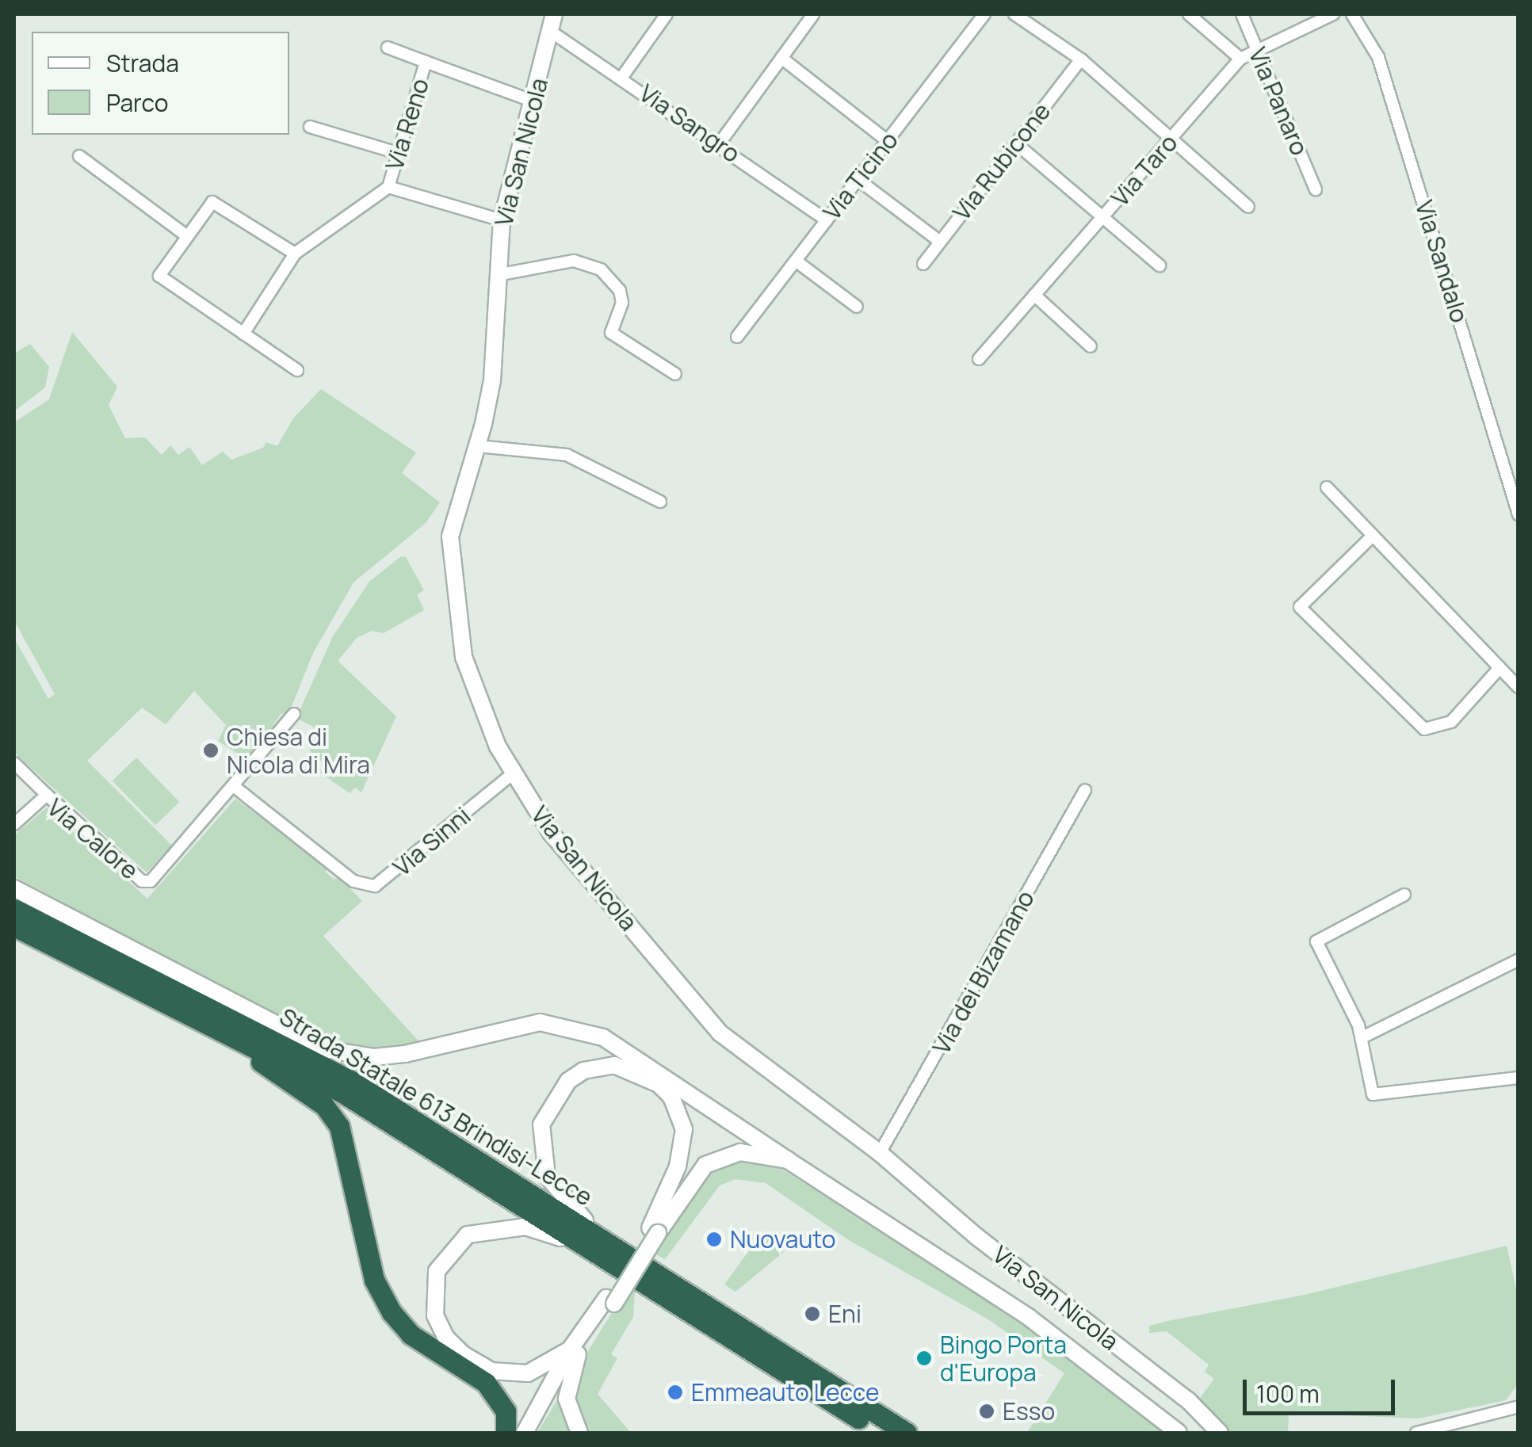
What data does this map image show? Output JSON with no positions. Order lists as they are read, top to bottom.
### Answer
{
  "streets": {
    "highway": ["Strada Statale 613 Brindisi-Lecce"],
    "street": [
      "Via Panaro",
      "Via Sangro",
      "Via Reno",
      "Via San Nicola",
      "Via Rubicone",
      "Via Taro",
      "Via Ticino",
      "Via Sandalo",
      "Via Calore",
      "Via Sinni",
      "Via dei Bizamano"
    ]
  },
  "crossings": [
    ["Via Panaro", "Via Taro"],
    ["Via Sangro", "Via San Nicola"],
    ["Via Sangro", "Via Ticino"],
    ["Via Reno", "Via San Nicola"],
    ["Via San Nicola", "Via Sinni"],
    ["Via San Nicola", "Via dei Bizamano"],
    ["Via Calore", "Via Sinni"]
  ],
  "places": [
    "Chiesa di Nicola di Mira",
    "Nuovauto",
    "Eni",
    "Bingo Porta d'Europa",
    "Emmeauto Lecce",
    "Esso"
  ],
  "legend": ["Strada", "Parco"],
  "scale_bar": "100 m"
}
